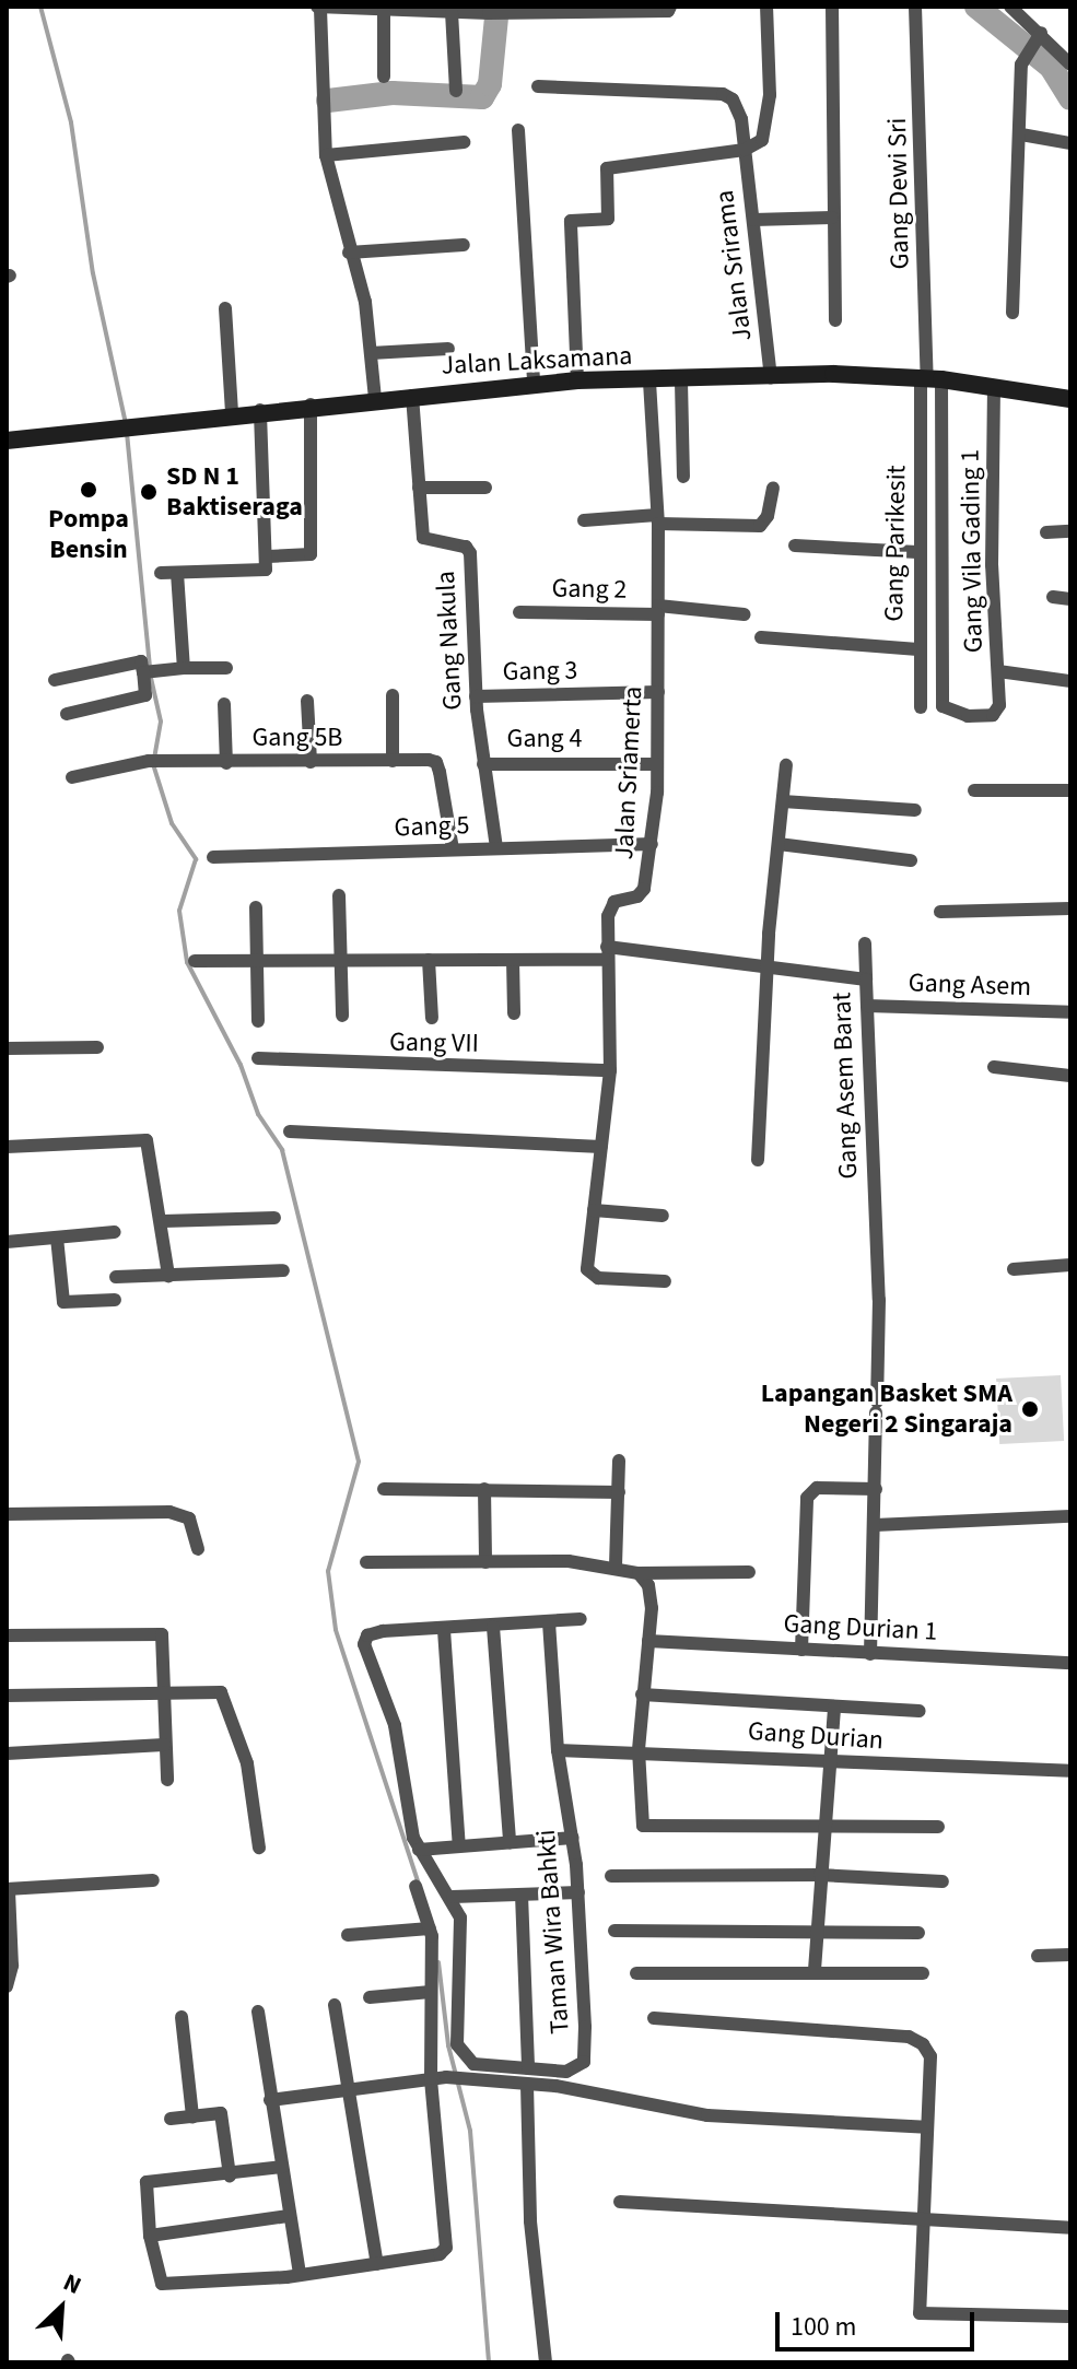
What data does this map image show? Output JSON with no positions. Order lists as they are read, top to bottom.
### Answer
{
  "streets": {
    "main road": ["Jalan Laksamana"],
    "street": [
      "Gang Dewi Sri",
      "Jalan Srirama",
      "Gang Parikesit",
      "Gang Vila Gading 1",
      "Gang 2",
      "Gang Nakula",
      "Gang 3",
      "Gang 5B",
      "Gang 4",
      "Jalan Sriamerta",
      "Gang 5",
      "Gang Asem",
      "Gang VII",
      "Gang Asem Barat",
      "Gang Durian 1",
      "Gang Durian",
      "Taman Wira Bahkti"
    ]
  },
  "crossings": [
    ["Gang Dewi Sri", "Jalan Laksamana"],
    ["Gang Dewi Sri", "Gang Parikesit"],
    ["Gang Dewi Sri", "Gang Vila Gading 1"],
    ["Jalan Srirama", "Jalan Laksamana"],
    ["Jalan Laksamana", "Gang Parikesit"],
    ["Jalan Laksamana", "Gang Vila Gading 1"],
    ["Jalan Laksamana", "Gang Nakula"],
    ["Jalan Laksamana", "Jalan Sriamerta"],
    ["Gang Parikesit", "Gang Vila Gading 1"],
    ["Gang 2", "Jalan Sriamerta"],
    ["Gang Nakula", "Gang 3"],
    ["Gang Nakula", "Gang 4"],
    ["Gang Nakula", "Gang 5"],
    ["Gang 3", "Jalan Sriamerta"],
    ["Gang 5B", "Gang 5"],
    ["Gang 4", "Jalan Sriamerta"],
    ["Jalan Sriamerta", "Gang 5"],
    ["Jalan Sriamerta", "Gang VII"],
    ["Jalan Sriamerta", "Gang Asem Barat"],
    ["Gang Asem", "Gang Asem Barat"],
    ["Gang Asem Barat", "Gang Durian 1"],
    ["Gang Durian", "Taman Wira Bahkti"]
  ],
  "places": ["Pompa Bensin", "SD N 1 Baktiseraga", "Lapangan Basket SMA Negeri 2 Singaraja"],
  "scale_bar": "100 m",
  "north": "top right"
}
